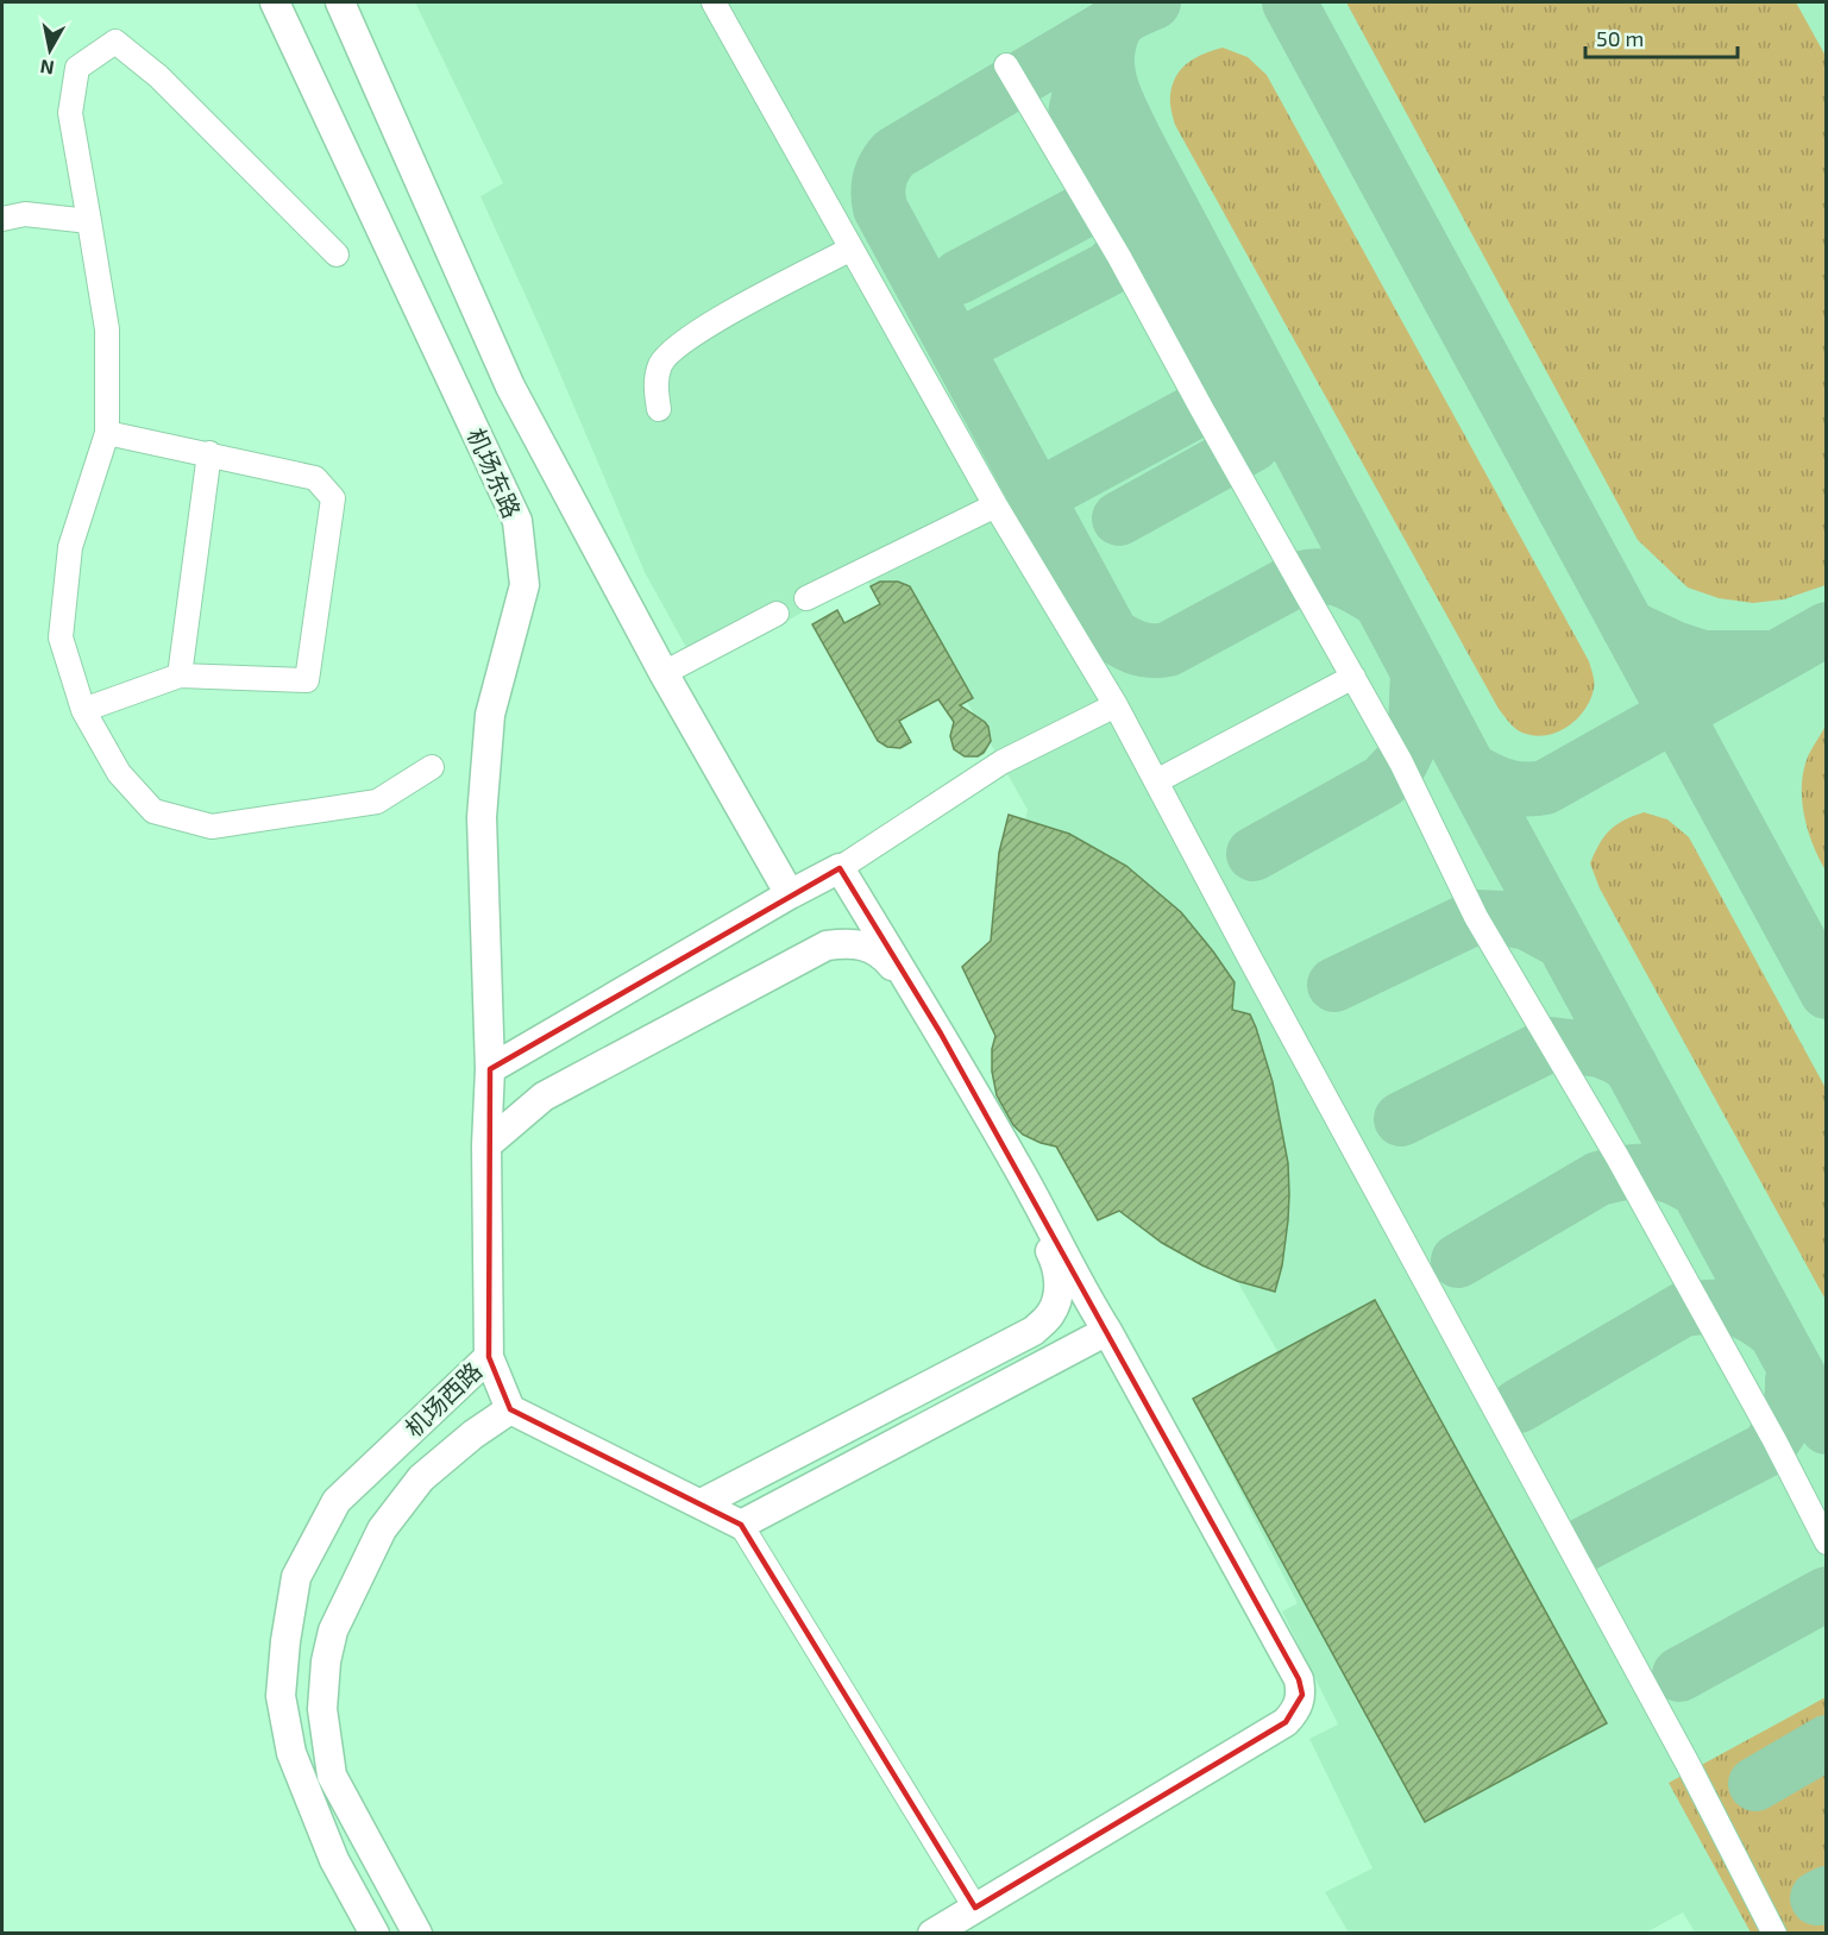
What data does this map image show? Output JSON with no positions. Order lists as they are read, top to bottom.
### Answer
{
  "streets": {
    "main road": ["机场东路", "机场西路"]
  },
  "crossings": [
    ["机场东路", "机场西路"]
  ],
  "scale_bar": "50 m",
  "north": "bottom"
}
